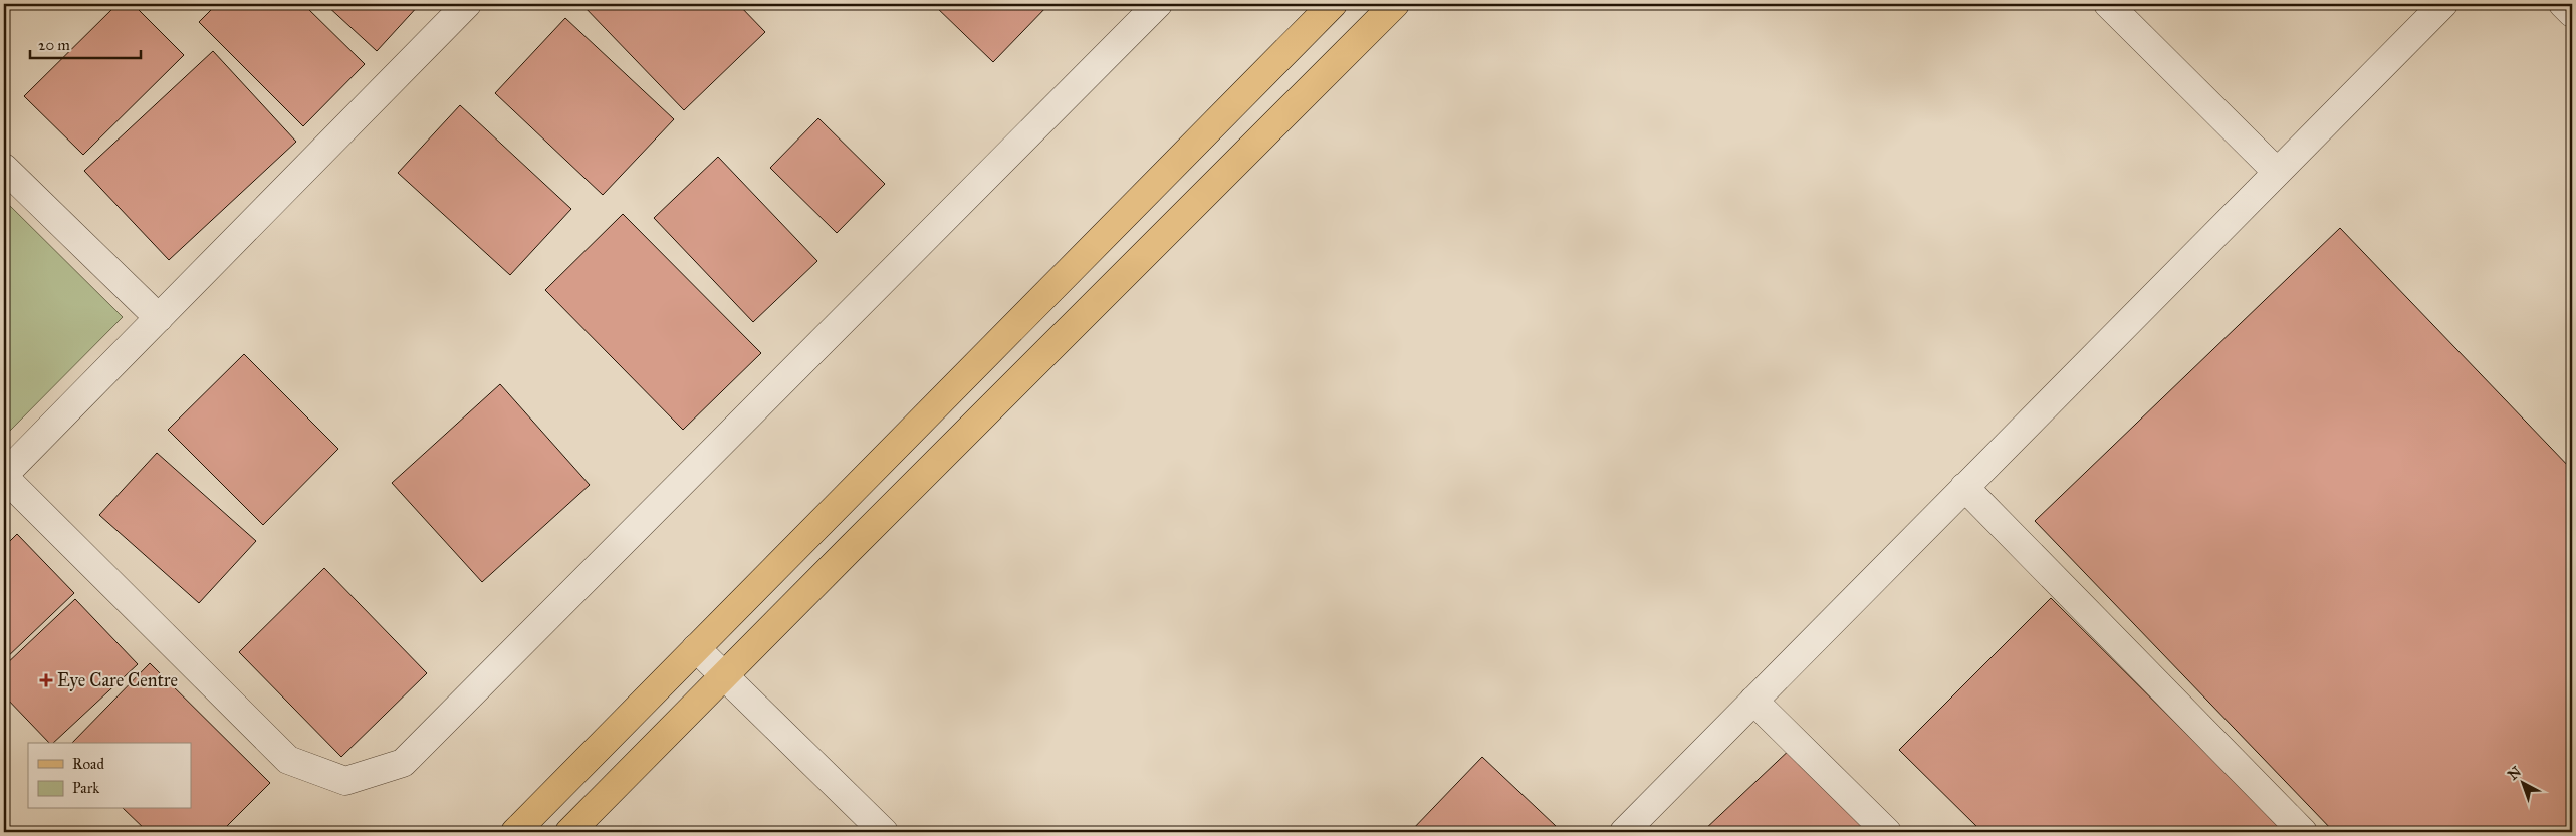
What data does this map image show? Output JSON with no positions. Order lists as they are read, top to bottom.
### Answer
{
  "places": {
    "health": ["Eye Care Centre"]
  },
  "legend": ["Road", "Park"],
  "scale_bar": "20 m",
  "north": "top left"
}
